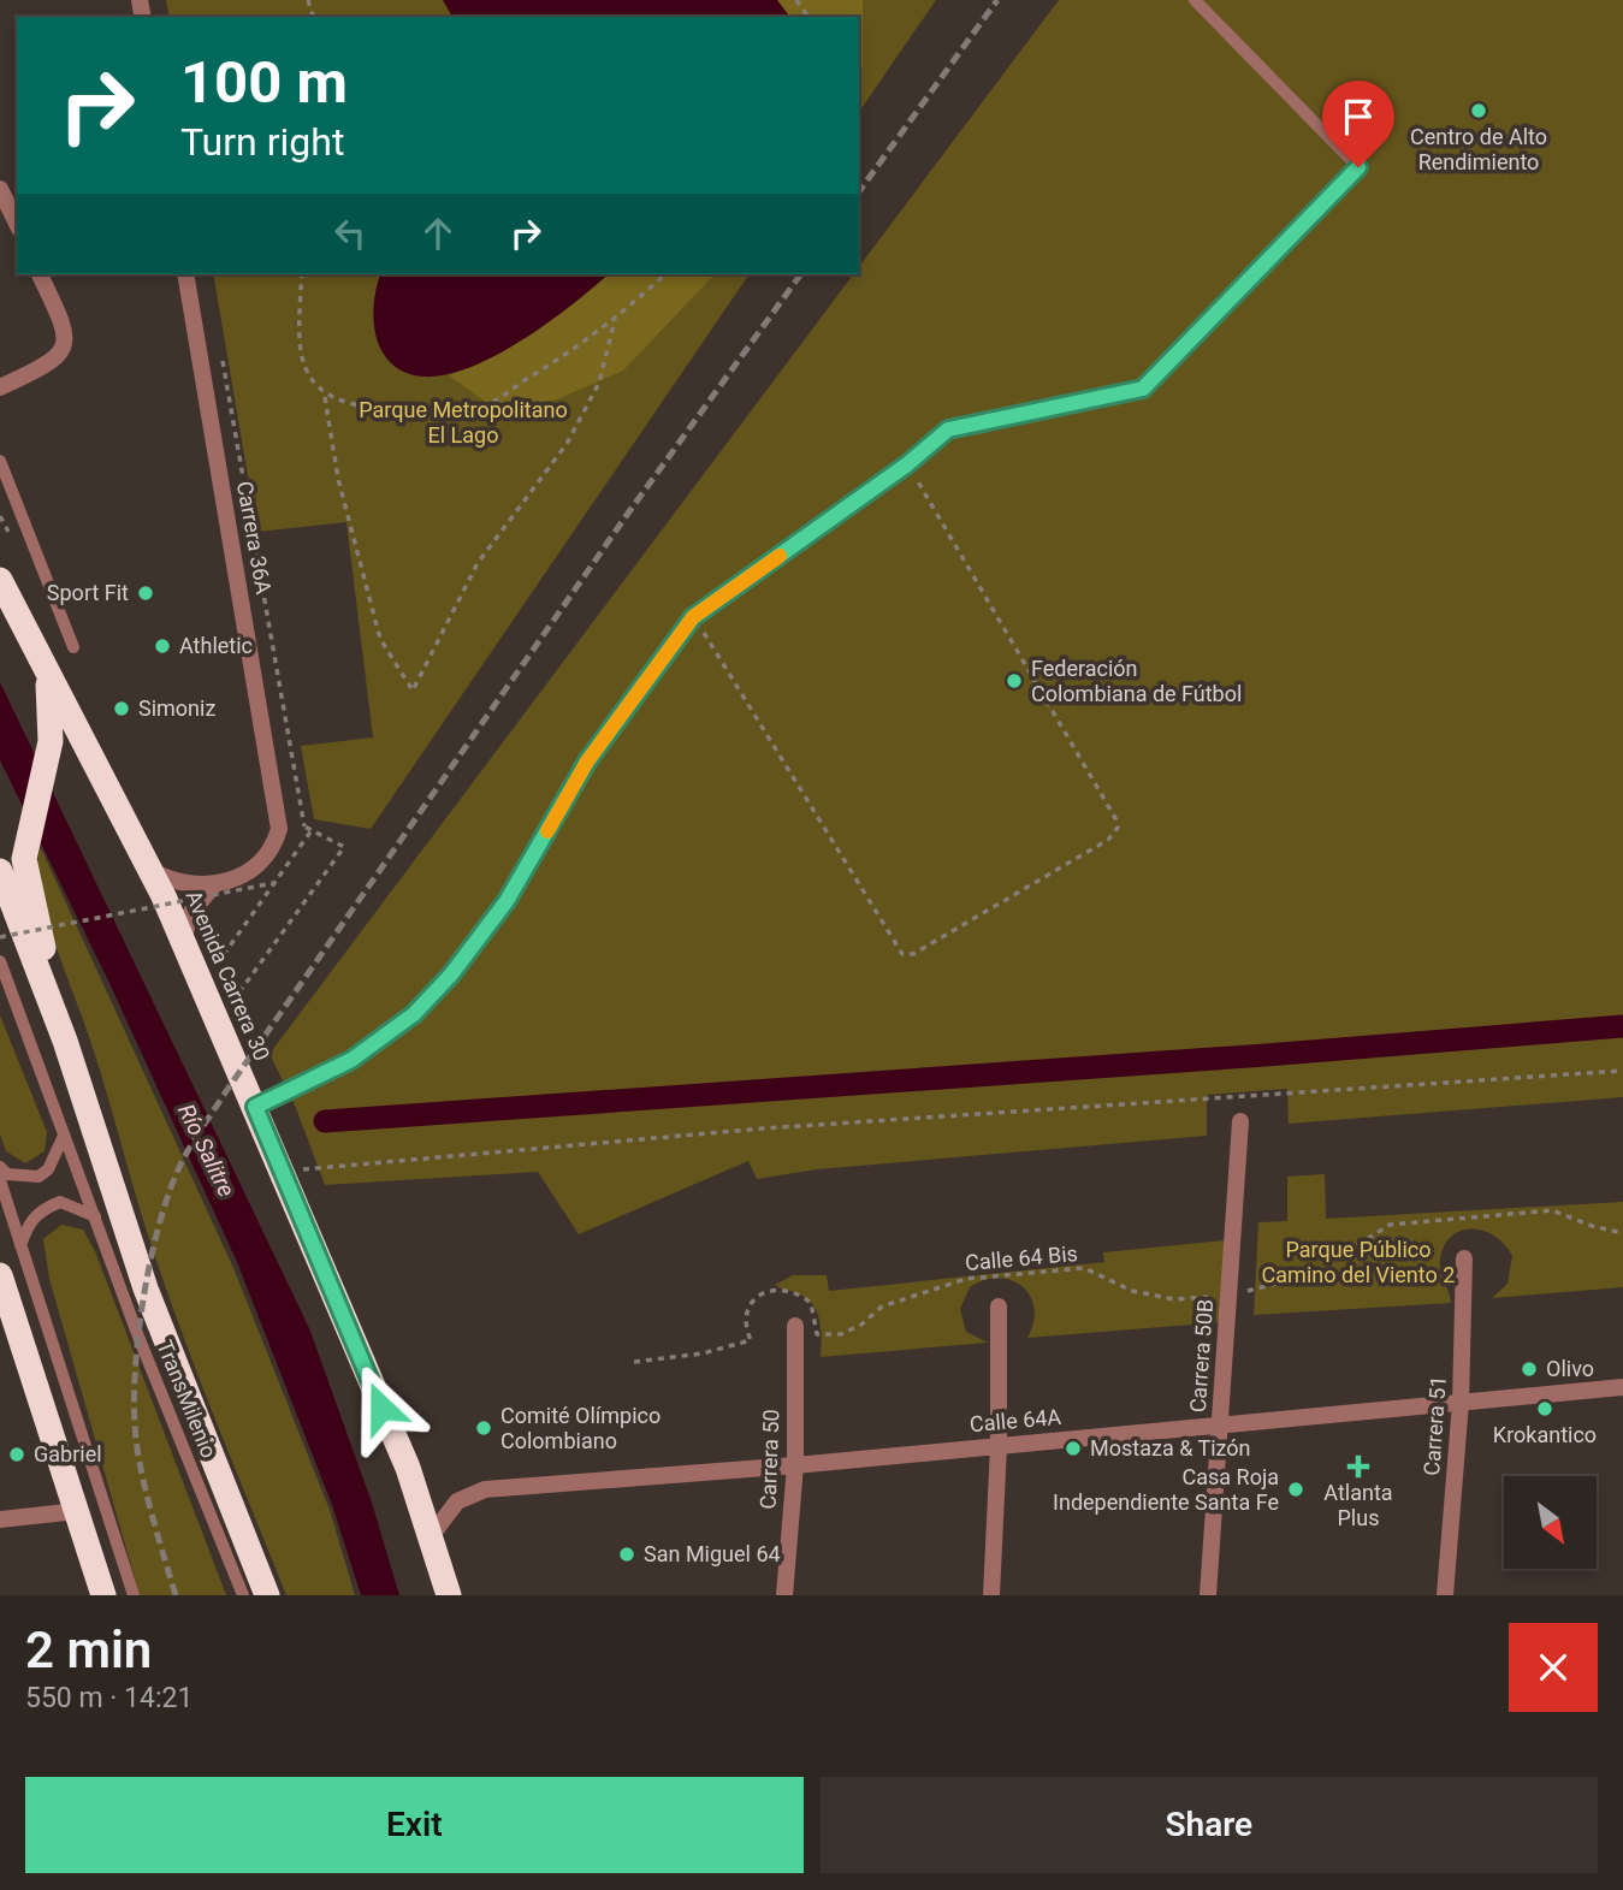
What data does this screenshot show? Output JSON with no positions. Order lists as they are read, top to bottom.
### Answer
{
  "streets": {
    "highway": ["Avenida Carrera 30"],
    "street": [
      "Carrera 36A",
      "Carrera 50B",
      "Calle 64A",
      "Carrera 51",
      "Carrera 50"
    ],
    "lane": ["TransMilenio"],
    "path": ["Calle 64 Bis"]
  },
  "crossings": [
    ["Avenida Carrera 30", "Calle 64A"],
    ["Calle 64 Bis", "Carrera 50B"],
    ["Carrera 50B", "Calle 64A"],
    ["Calle 64A", "Carrera 51"],
    ["Calle 64A", "Carrera 50"]
  ],
  "water": ["Río Salitre"],
  "parks": ["Parque Metropolitano El Lago", "Parque Público Camino del Viento 2"],
  "places": {
    "other": [
      "Centro de Alto Rendimiento",
      "Sport Fit",
      "Athletic",
      "Federación Colombiana de Fútbol",
      "Simoniz",
      "Olivo",
      "Krokantico",
      "Comité Olímpico Colombiano",
      "Mostaza & Tizón",
      "Gabriel",
      "Casa Roja Independiente Santa Fe",
      "San Miguel 64"
    ],
    "health": ["Atlanta Plus"]
  },
  "north": "bottom right",
  "page": {
    "turn": ["100 m", "Turn right"],
    "heading": ["2 min", "550 m · 14:21"],
    "buttons": ["Exit", "Share"]
  }
}
